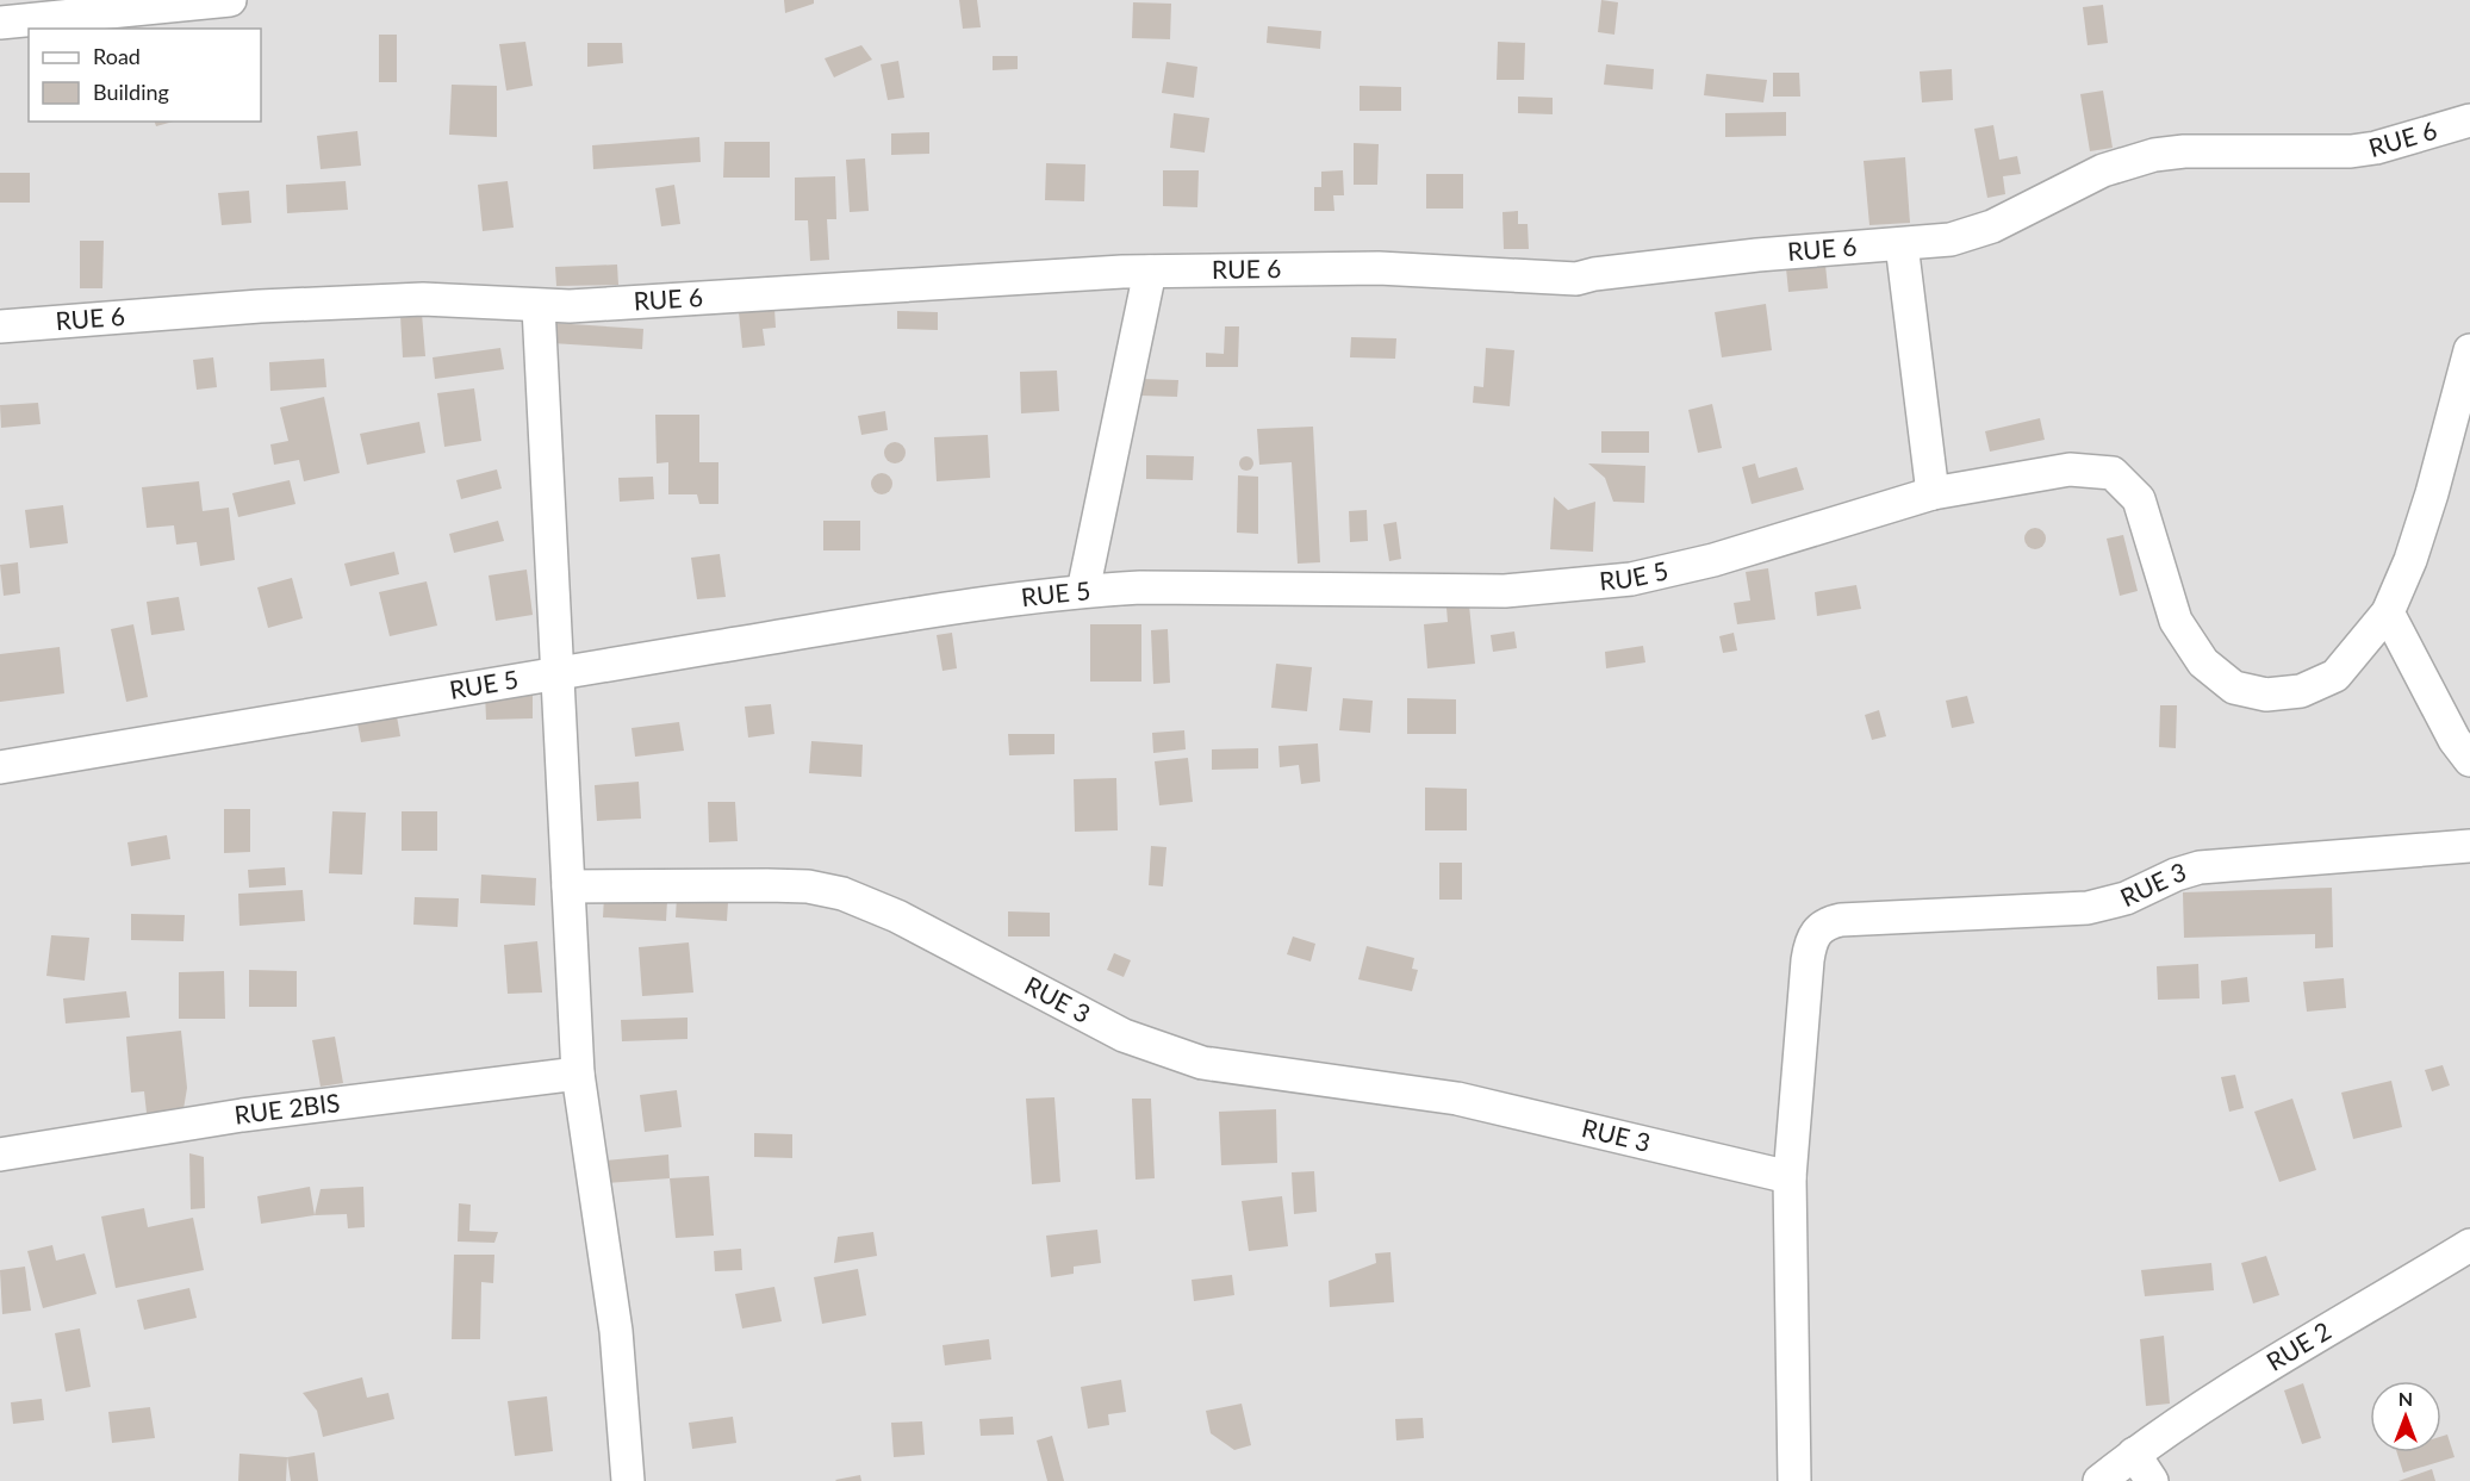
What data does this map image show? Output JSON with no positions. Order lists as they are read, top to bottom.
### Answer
{
  "streets": {
    "street": [
      "RUE 6",
      "RUE 5",
      "RUE 3",
      "RUE 2BIS",
      "RUE 2"
    ]
  },
  "legend": ["Road", "Building"],
  "north": "top"
}
